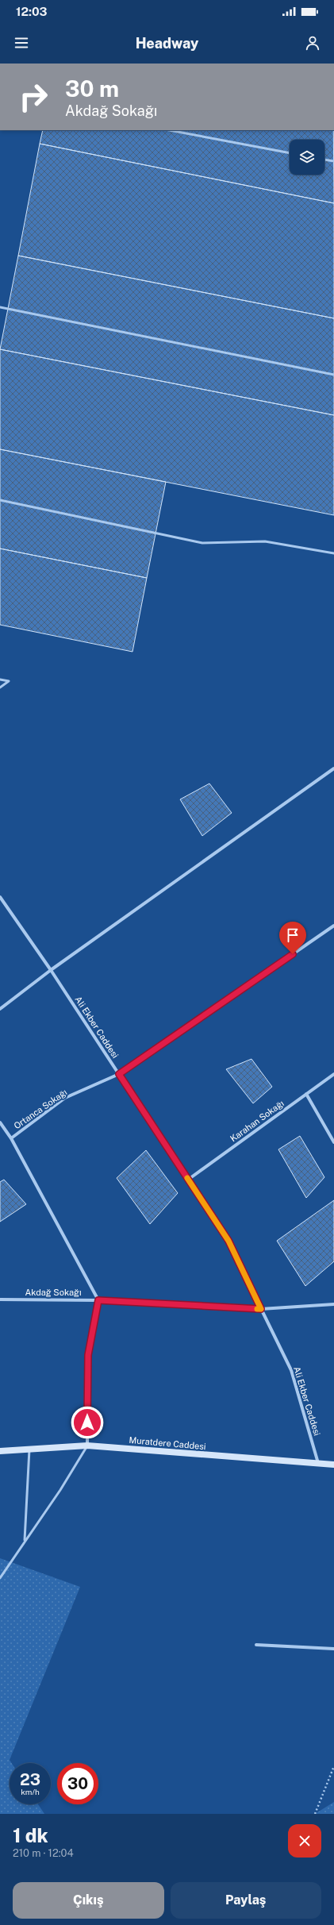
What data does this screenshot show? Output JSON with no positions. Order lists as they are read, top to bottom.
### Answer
{
  "streets": {
    "main road": ["Muratdere Caddesi"],
    "street": [
      "Ali Ekber Caddesi",
      "Ortanca Sokağı",
      "Karahan Sokağı",
      "Akdağ Sokağı"
    ]
  },
  "crossings": [
    ["Ali Ekber Caddesi", "Ortanca Sokağı"],
    ["Ali Ekber Caddesi", "Karahan Sokağı"],
    ["Ali Ekber Caddesi", "Akdağ Sokağı"],
    ["Ali Ekber Caddesi", "Muratdere Caddesi"]
  ],
  "page": {
    "status": "12:03",
    "header": "Headway",
    "turn": ["30 m", "Akdağ Sokağı"],
    "speed": "23 km/h",
    "limit": "30",
    "heading": ["1 dk", "210 m · 12:04"],
    "buttons": ["Çıkış", "Paylaş"]
  }
}
